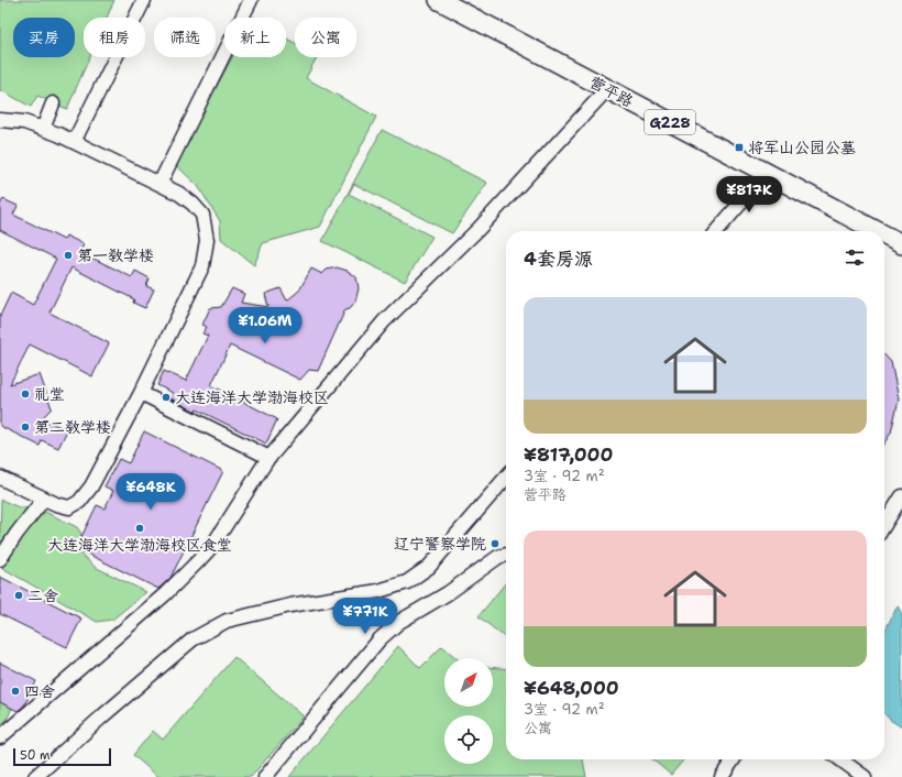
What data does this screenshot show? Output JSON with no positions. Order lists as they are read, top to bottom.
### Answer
{
  "streets": {
    "highway": ["营平路", "G228"]
  },
  "places": {
    "transit": ["将军山公园公墓"],
    "other": [
      "第一教学楼",
      "礼堂",
      "大连海洋大学渤海校区",
      "第二教学楼",
      "大连海洋大学渤海校区食堂",
      "辽宁警察学院",
      "二舍",
      "四舍"
    ]
  },
  "scale_bar": "50 m",
  "north": "top right",
  "page": {
    "chip": [
      "买房",
      "租房",
      "筛选",
      "新上",
      "公寓"
    ],
    "price": [
      "¥817K",
      "¥1.06M",
      "¥648K",
      "¥771K"
    ],
    "heading": "4套房源",
    "list": [
      {
        "name": "¥817,000",
        "note": "3室 · 92 m² · 营平路"
      },
      {
        "name": "¥648,000",
        "note": "3室 · 92 m² · 公寓"
      }
    ],
    "scale": "50 m"
  }
}
